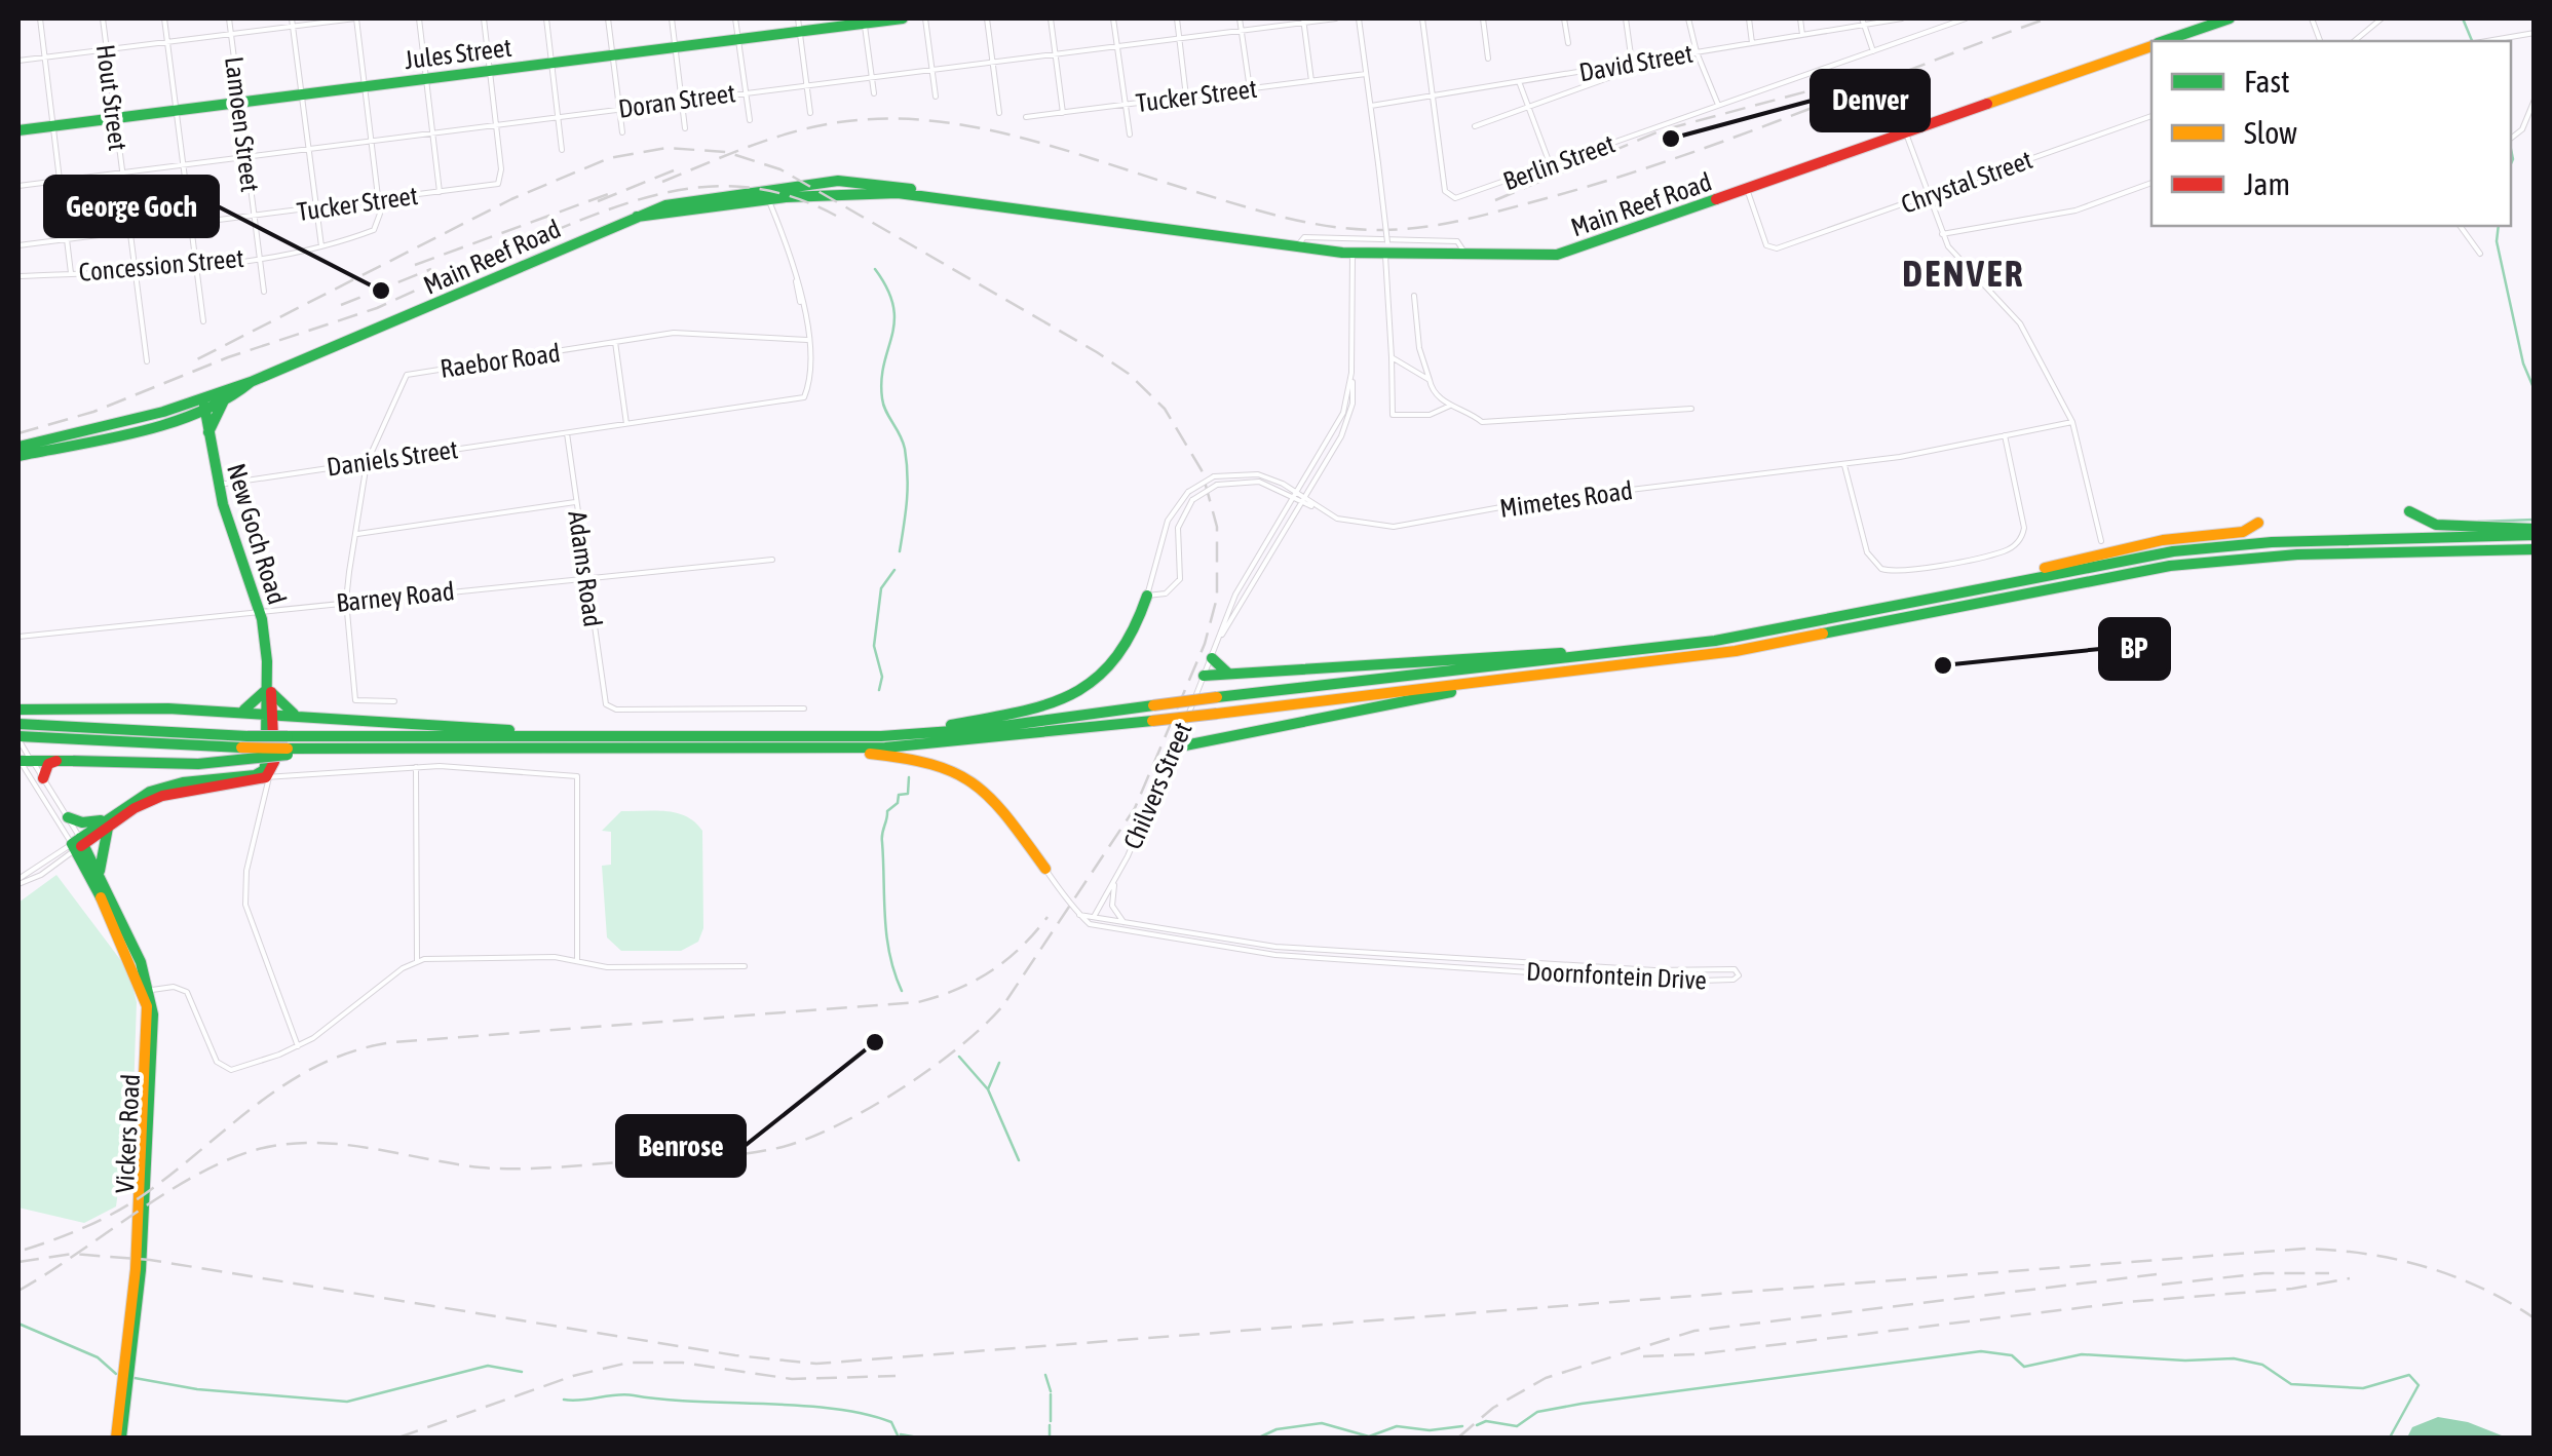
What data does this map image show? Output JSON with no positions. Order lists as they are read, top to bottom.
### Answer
{
  "streets": {
    "main road": [
      "Jules Street",
      "Main Reef Road",
      "New Goch Road",
      "Vickers Road"
    ],
    "street": [
      "David Street",
      "Tucker Street",
      "Hout Street",
      "Doran Street",
      "Lamoen Street",
      "Berlin Street",
      "Chrystal Street",
      "Concession Street",
      "Raebor Road",
      "Daniels Street",
      "Mimetes Road",
      "Adams Road",
      "Barney Road",
      "Chilvers Street",
      "Doornfontein Drive"
    ]
  },
  "crossings": [
    ["Jules Street", "Hout Street"],
    ["Jules Street", "Lamoen Street"],
    ["David Street", "Berlin Street"],
    ["Tucker Street", "Hout Street"],
    ["Tucker Street", "Doran Street"],
    ["Tucker Street", "Lamoen Street"],
    ["Tucker Street", "Concession Street"],
    ["Hout Street", "Doran Street"],
    ["Hout Street", "Concession Street"],
    ["Doran Street", "Lamoen Street"],
    ["Lamoen Street", "Concession Street"],
    ["Chrystal Street", "Main Reef Road"],
    ["Main Reef Road", "New Goch Road"],
    ["Main Reef Road", "Chilvers Street"],
    ["Raebor Road", "Daniels Street"],
    ["Raebor Road", "Barney Road"],
    ["Daniels Street", "New Goch Road"],
    ["Daniels Street", "Adams Road"],
    ["Mimetes Road", "Chilvers Street"],
    ["New Goch Road", "Barney Road"],
    ["Adams Road", "Barney Road"],
    ["Chilvers Street", "Doornfontein Drive"]
  ],
  "districts": ["DENVER"],
  "places": [
    "Denver",
    "George Goch",
    "BP",
    "Benrose"
  ],
  "legend": ["Fast", "Slow", "Jam"]
}
